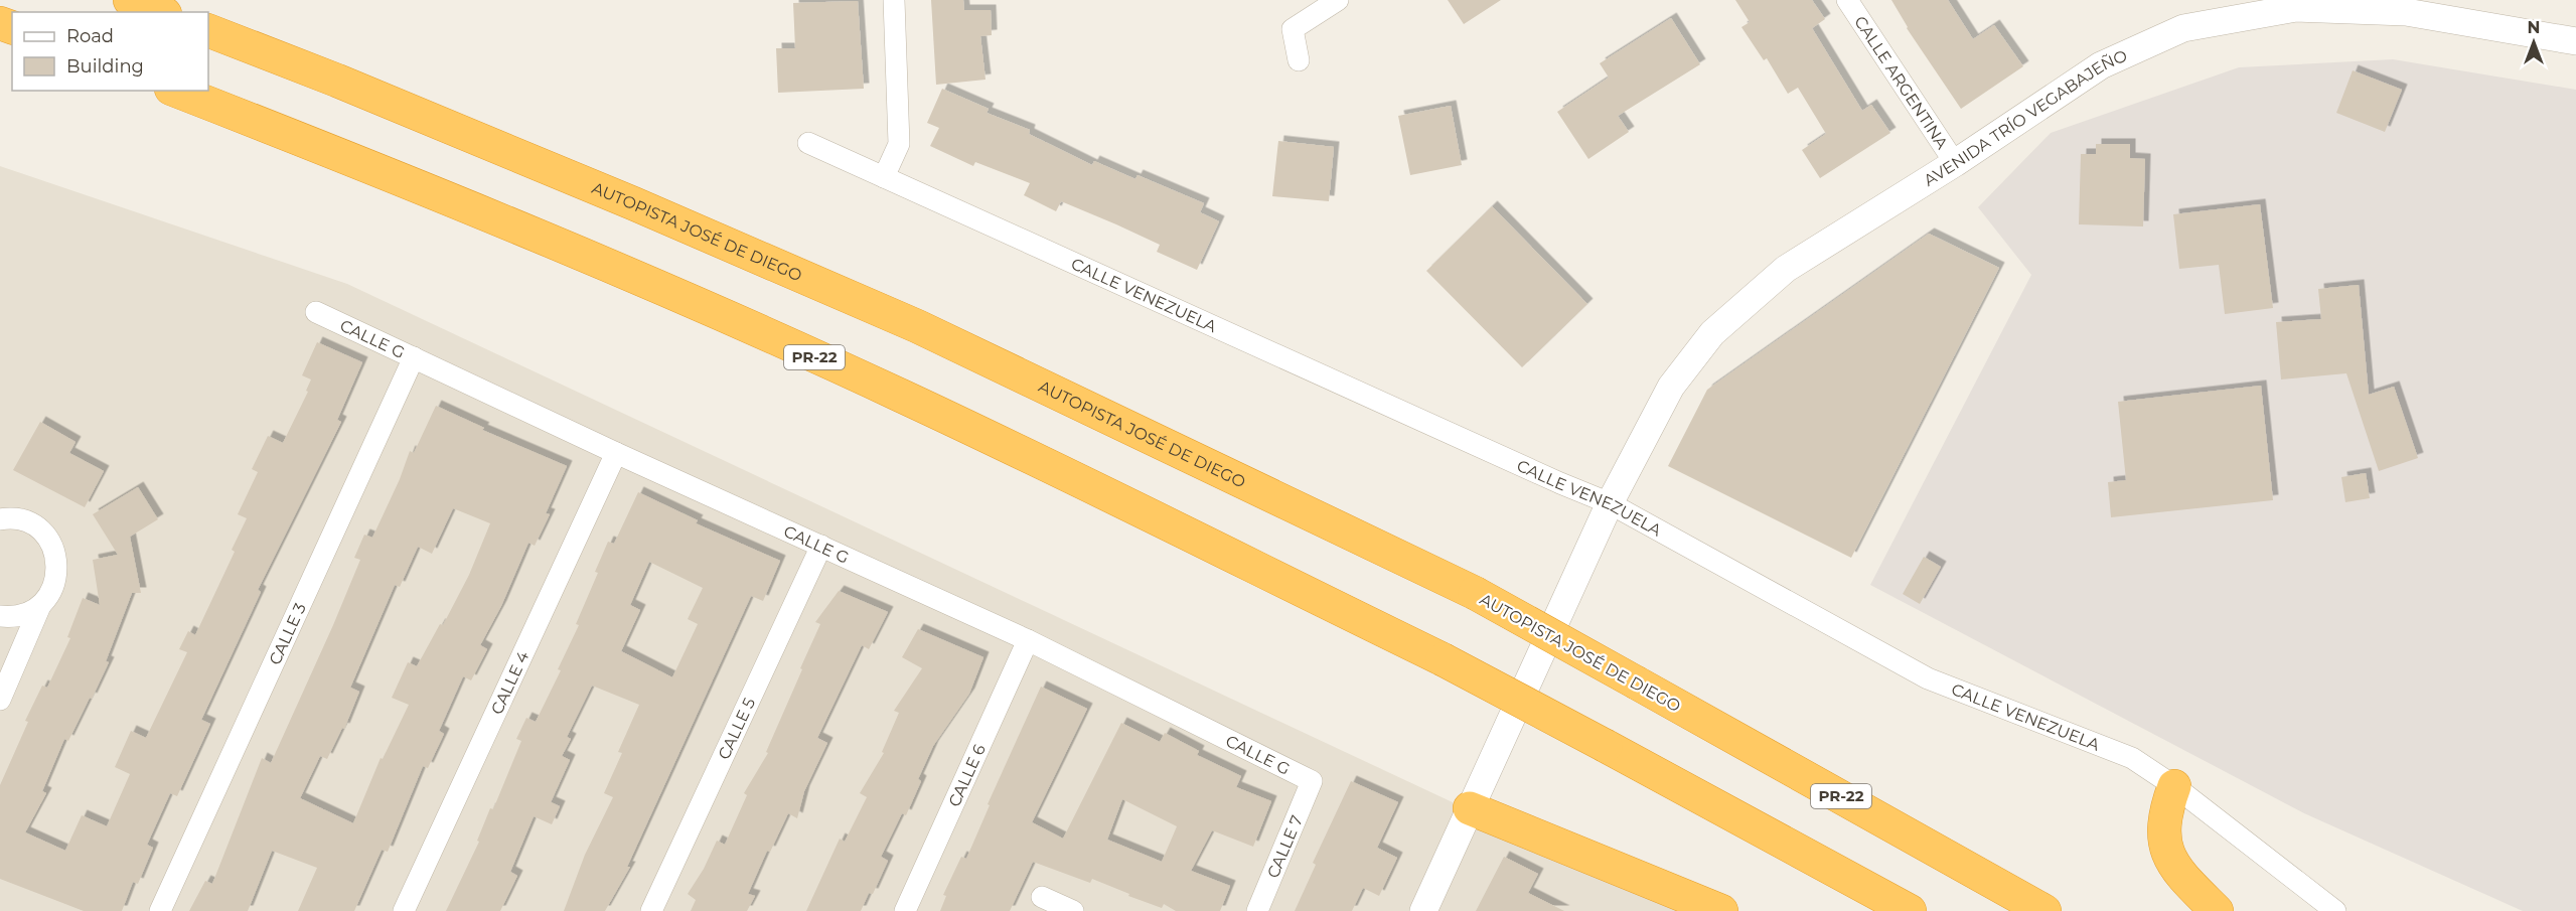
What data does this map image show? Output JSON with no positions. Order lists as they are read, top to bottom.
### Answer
{
  "streets": {
    "highway": ["AUTOPISTA JOSÉ DE DIEGO", "PR-22"],
    "street": [
      "CALLE ARGENTINA",
      "AVENIDA TRÍO VEGABAJEÑO",
      "CALLE VENEZUELA",
      "CALLE G",
      "CALLE 3",
      "CALLE 4",
      "CALLE 5",
      "CALLE 6",
      "CALLE 7"
    ]
  },
  "crossings": [
    ["CALLE ARGENTINA", "AVENIDA TRÍO VEGABAJEÑO"],
    ["AVENIDA TRÍO VEGABAJEÑO", "CALLE VENEZUELA"],
    ["CALLE G", "CALLE 3"],
    ["CALLE G", "CALLE 4"],
    ["CALLE G", "CALLE 5"],
    ["CALLE G", "CALLE 6"],
    ["CALLE G", "CALLE 7"]
  ],
  "legend": ["Road", "Building"],
  "north": "top"
}
